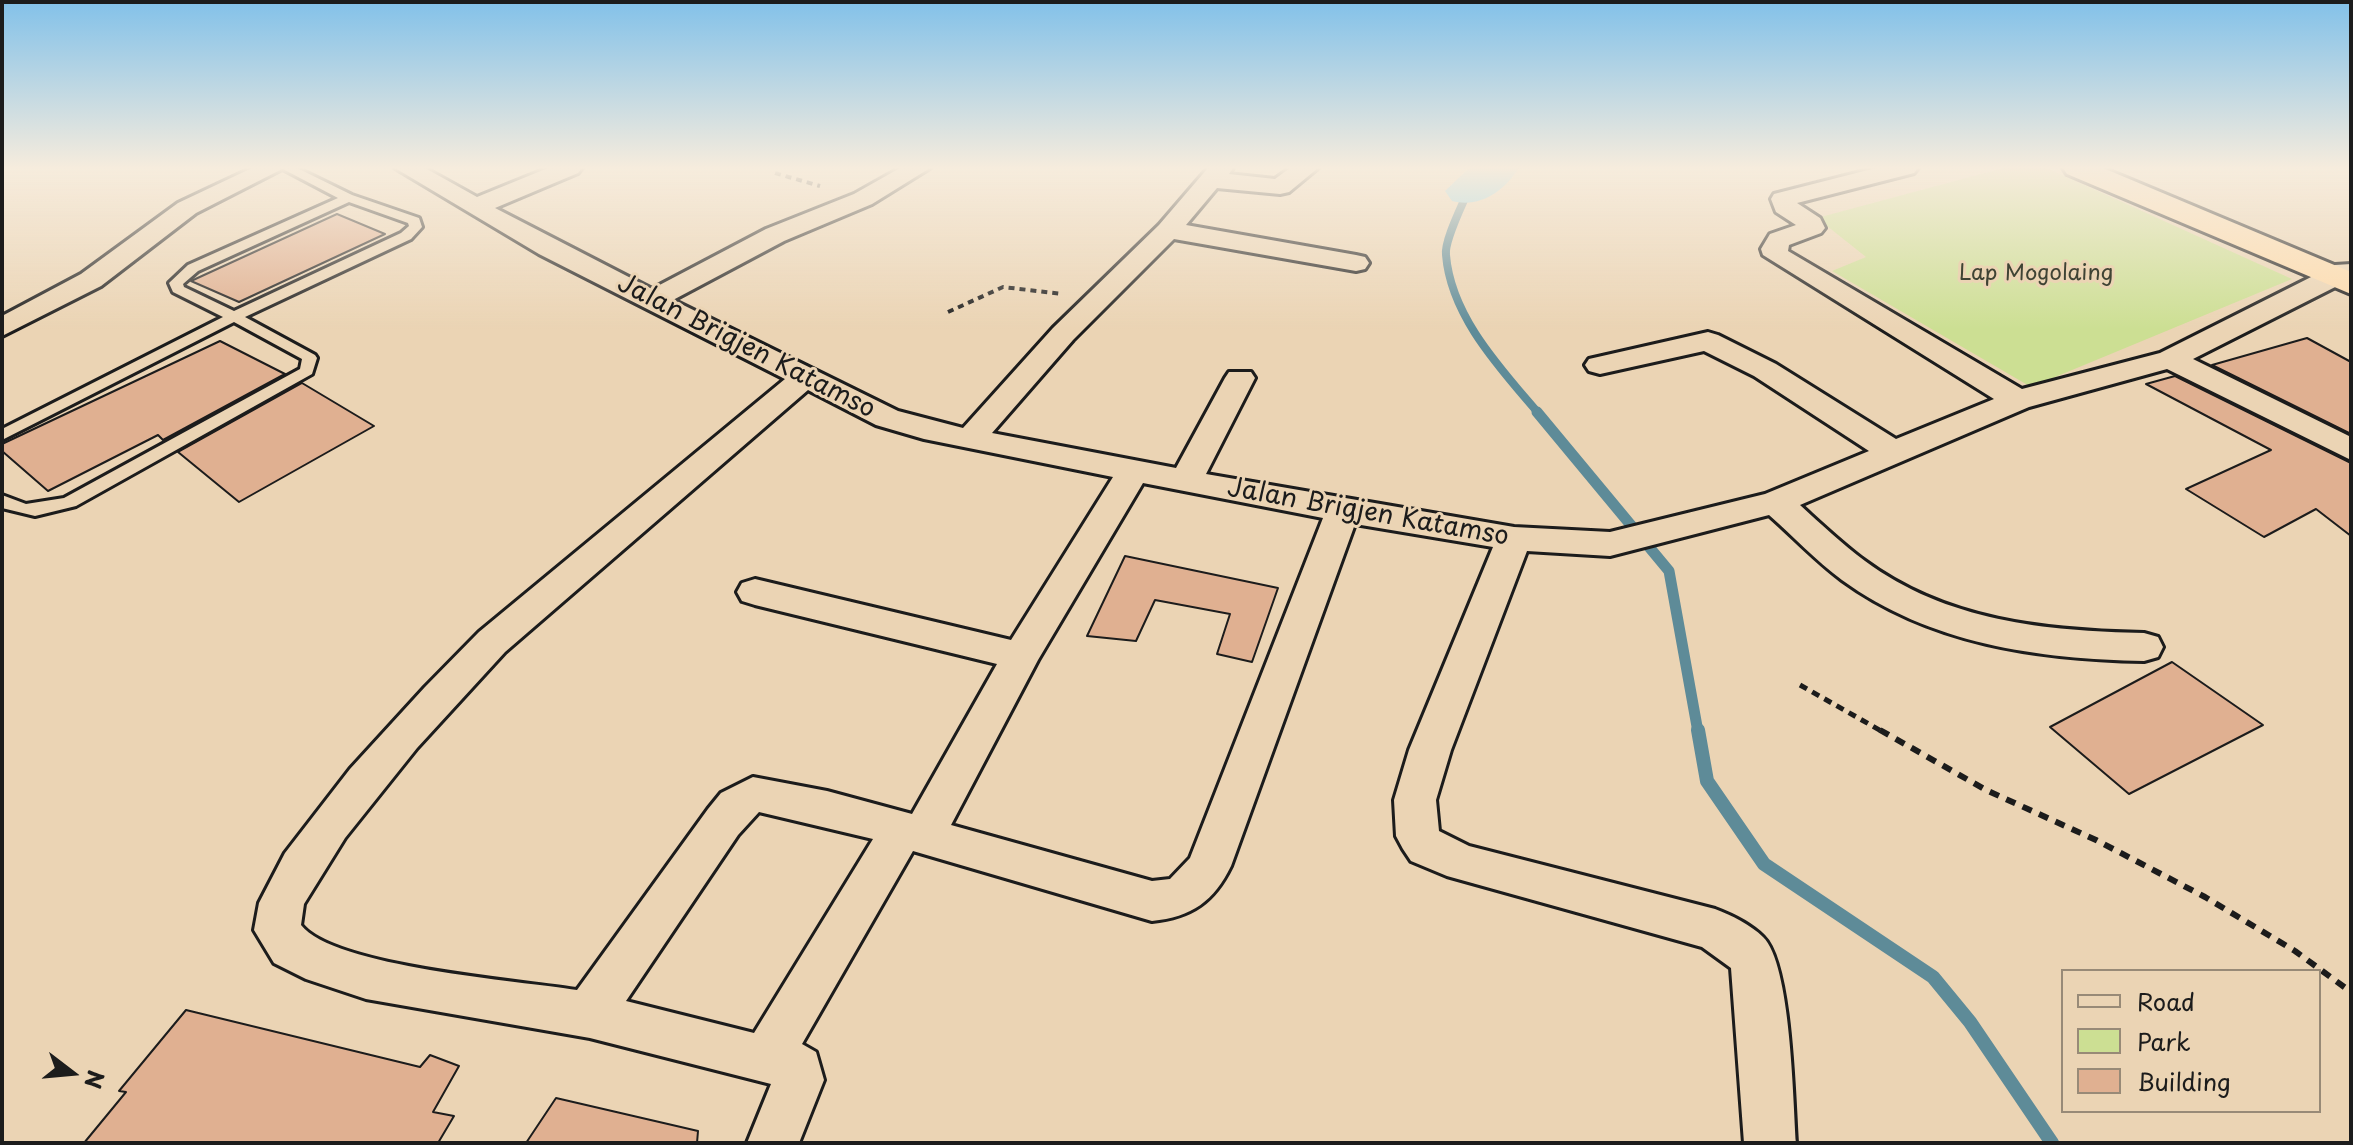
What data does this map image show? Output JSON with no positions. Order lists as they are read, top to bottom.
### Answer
{
  "streets": {
    "street": ["Jalan Brigjen Katamso"]
  },
  "parks": ["Lap Mogolaing"],
  "legend": ["Road", "Park", "Building"],
  "north": "right"
}
